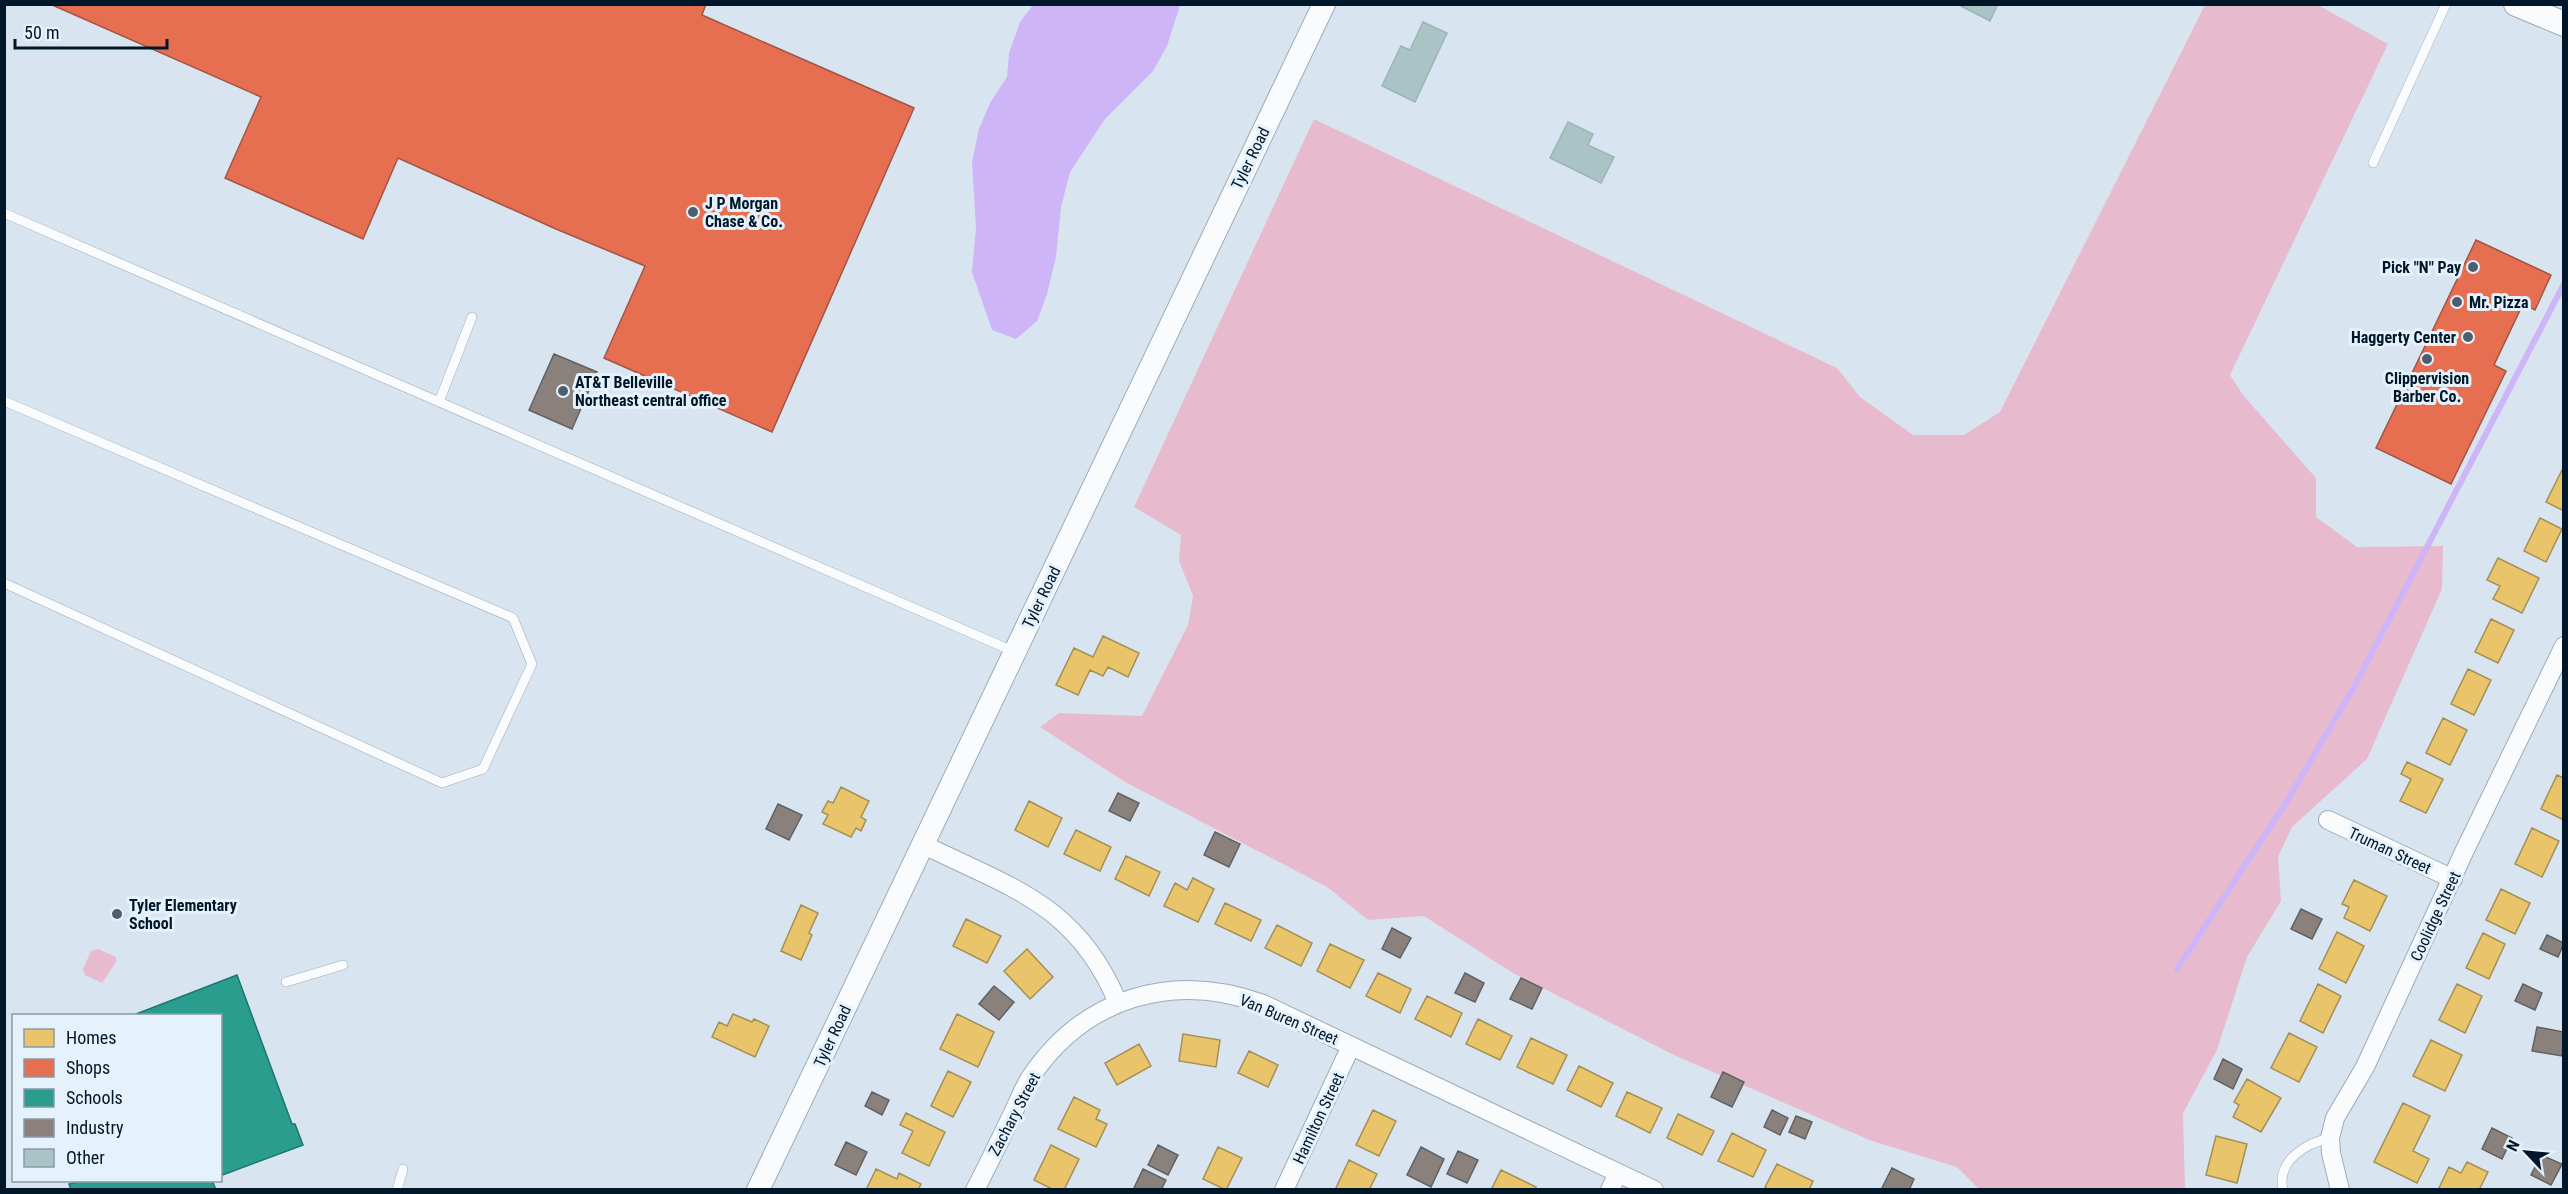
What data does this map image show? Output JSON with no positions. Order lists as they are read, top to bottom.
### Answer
{
  "streets": {
    "street": [
      "Tyler Road",
      "Truman Street",
      "Coolidge Street",
      "Van Buren Street",
      "Zachary Street",
      "Hamilton Street"
    ]
  },
  "crossings": [
    ["Truman Street", "Coolidge Street"],
    ["Van Buren Street", "Zachary Street"],
    ["Van Buren Street", "Hamilton Street"]
  ],
  "places": [
    "J P Morgan Chase & Co.",
    "Pick \"N\" Pay",
    "Mr. Pizza",
    "Haggerty Center",
    "Clippervision Barber Co.",
    "AT&T Belleville Northeast central office",
    "Tyler Elementary School"
  ],
  "legend": [
    "Homes",
    "Shops",
    "Schools",
    "Industry",
    "Other"
  ],
  "scale_bar": "50 m",
  "north": "top left"
}
